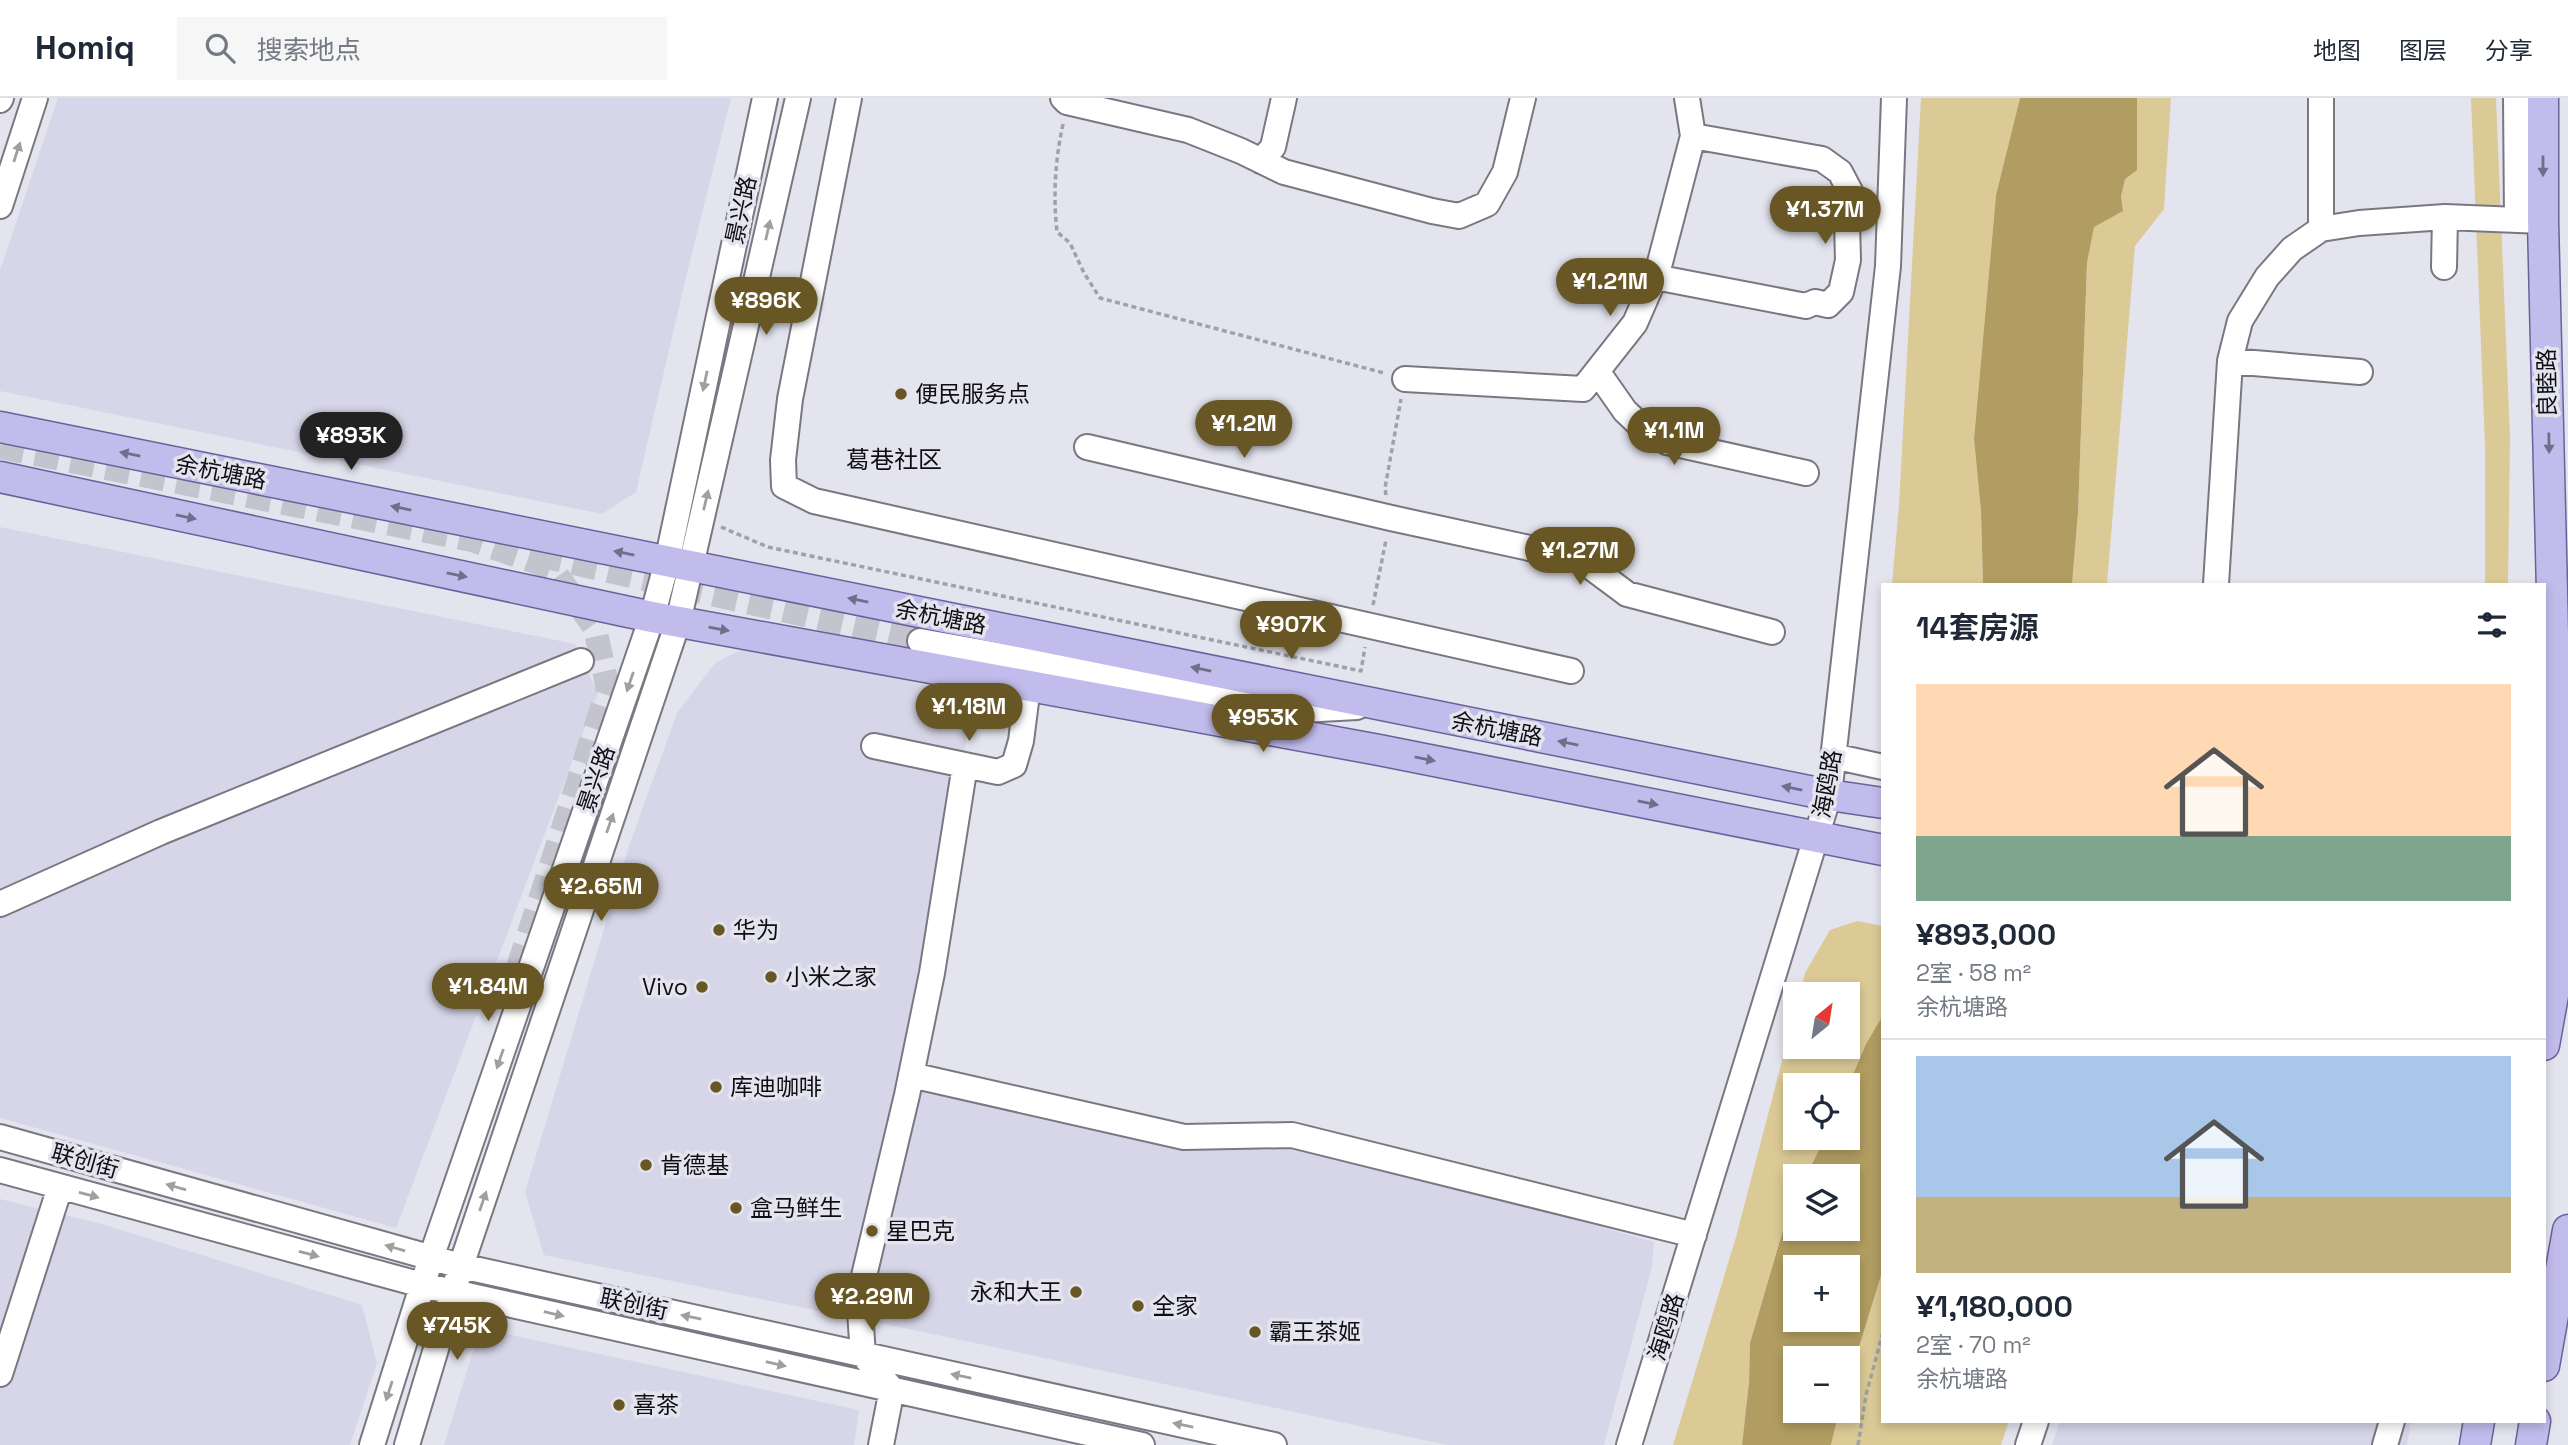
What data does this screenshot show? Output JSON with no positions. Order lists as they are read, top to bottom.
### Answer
{
  "streets": {
    "main road": ["良睦路", "余杭塘路"],
    "street": ["景兴路", "海鸥路", "联创街"]
  },
  "crossings": [
    ["景兴路", "余杭塘路"],
    ["景兴路", "联创街"],
    ["余杭塘路", "海鸥路"]
  ],
  "one_way": ["良睦路"],
  "districts": ["葛巷社区"],
  "places": [
    "便民服务点",
    "华为",
    "小米之家",
    "Vivo",
    "库迪咖啡",
    "肯德基",
    "盒马鲜生",
    "星巴克",
    "永和大王",
    "全家",
    "霸王茶姬",
    "喜茶"
  ],
  "north": "top right",
  "page": {
    "header": "Homiq",
    "search": "搜索地点",
    "nav": ["地图", "图层", "分享"],
    "price": [
      "¥1.37M",
      "¥1.21M",
      "¥896K",
      "¥1.2M",
      "¥1.1M",
      "¥893K",
      "¥1.27M",
      "¥907K",
      "¥1.18M",
      "¥953K",
      "¥2.65M",
      "¥1.84M",
      "¥2.29M",
      "¥745K"
    ],
    "heading": "14套房源",
    "list": [
      {
        "name": "¥893,000",
        "note": "2室 · 58 m² · 余杭塘路"
      },
      {
        "name": "¥1,180,000",
        "note": "2室 · 70 m² · 余杭塘路"
      }
    ],
    "map_buttons": ["+", "−"]
  }
}
